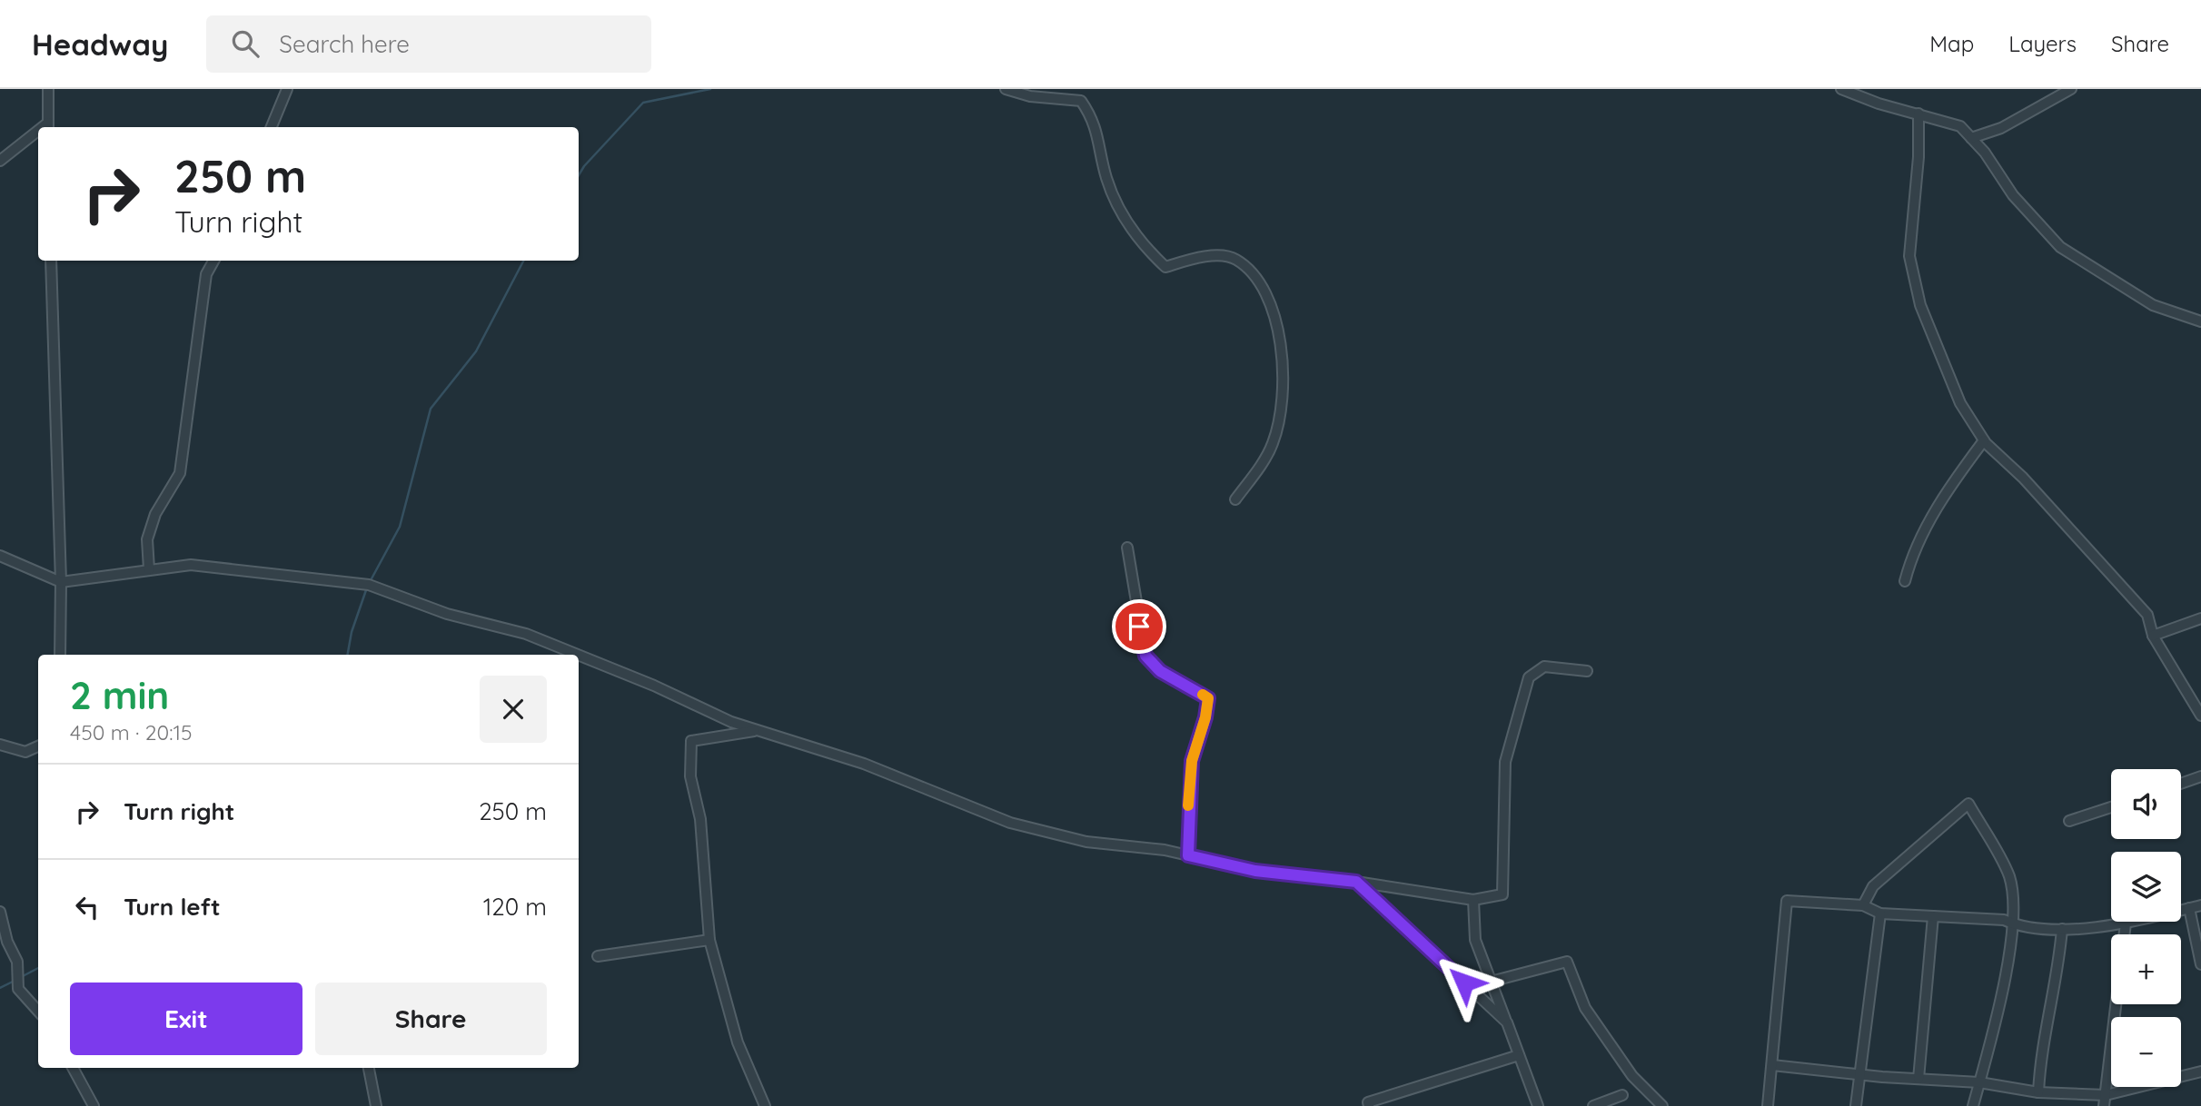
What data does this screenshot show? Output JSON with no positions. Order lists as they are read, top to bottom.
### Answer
{
  "page": {
    "header": "Headway",
    "search": "Search here",
    "nav": ["Map", "Layers", "Share"],
    "turn": ["250 m", "Turn right"],
    "heading": ["2 min", "450 m · 20:15"],
    "list": [
      {
        "name": "Turn right",
        "value": "250 m"
      },
      {
        "name": "Turn left",
        "value": "120 m"
      }
    ],
    "map_buttons": ["+", "−"],
    "buttons": ["Exit", "Share"]
  }
}
